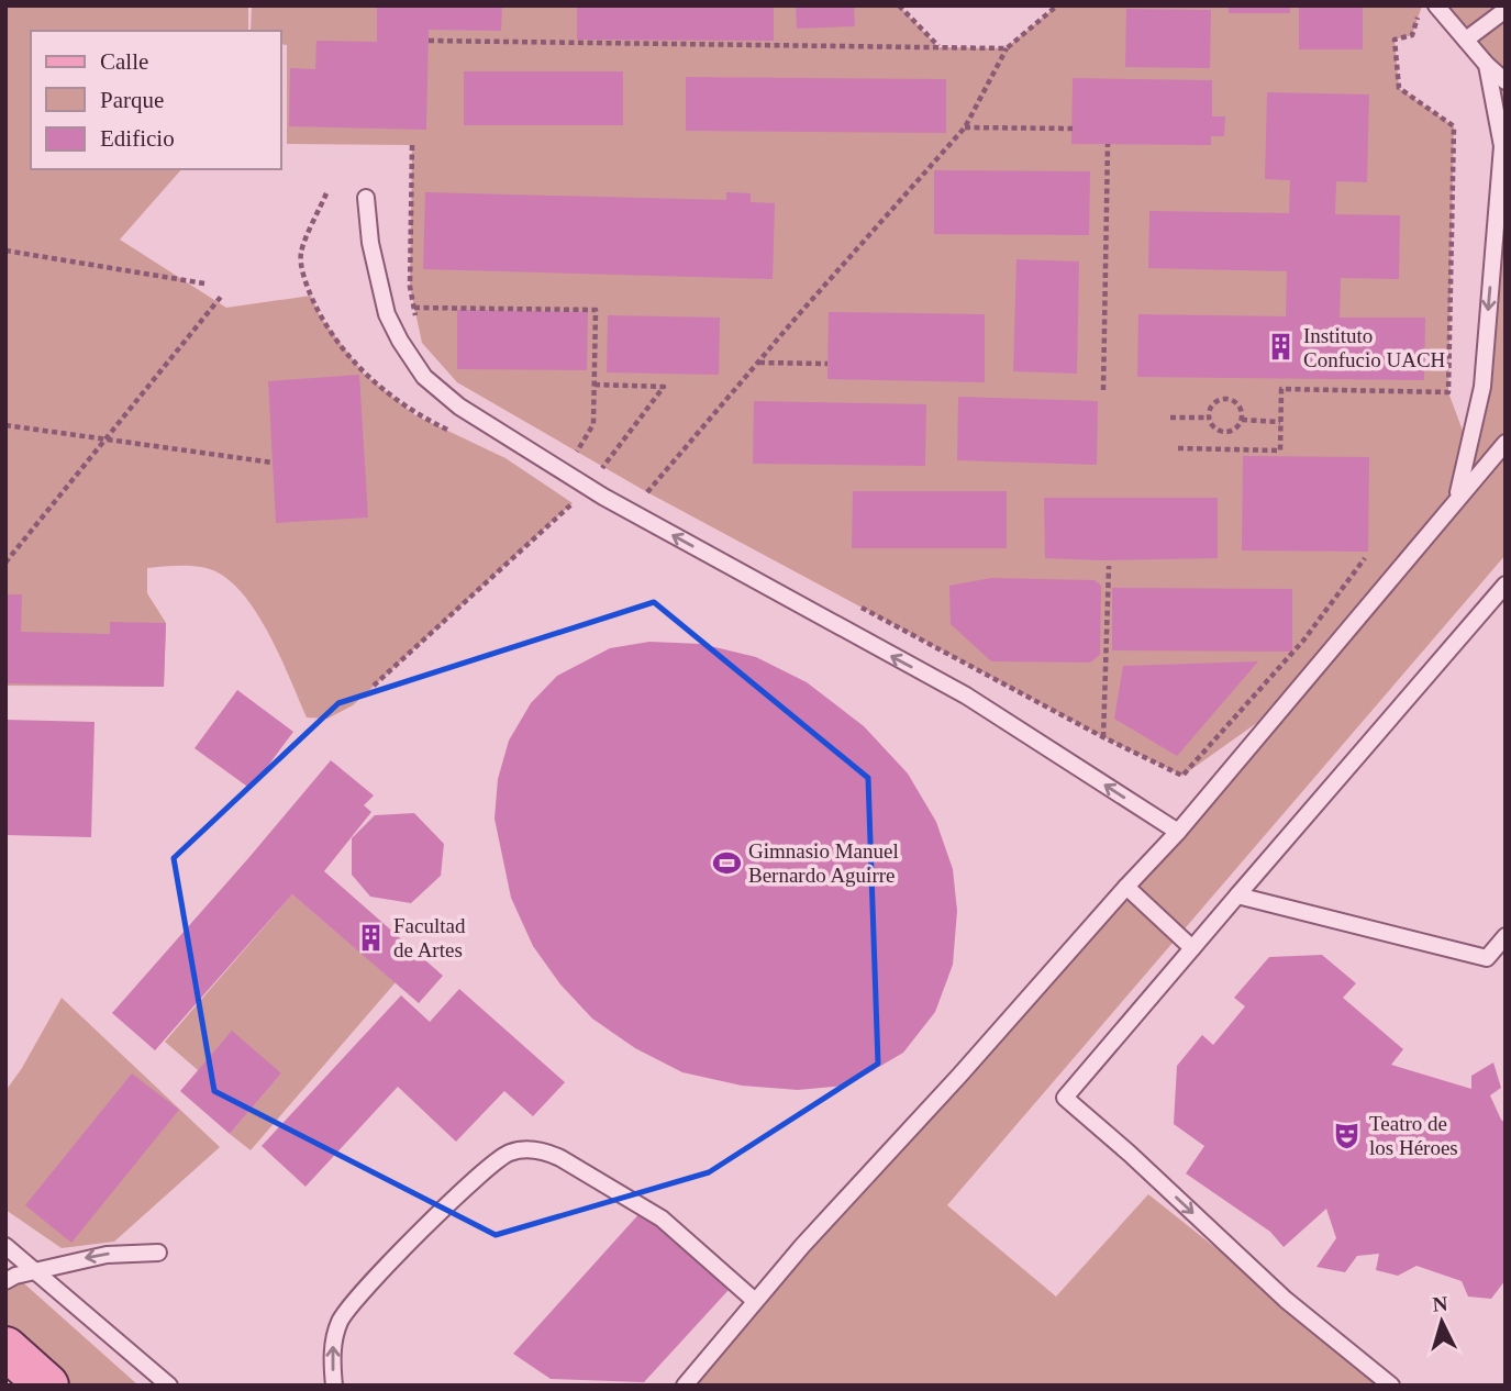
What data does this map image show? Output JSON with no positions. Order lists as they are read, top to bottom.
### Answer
{
  "places": {
    "building": ["Instituto Confucio UACH", "Facultad de Artes"],
    "sports": ["Gimnasio Manuel Bernardo Aguirre"],
    "theatre": ["Teatro de los Héroes"]
  },
  "legend": ["Calle", "Parque", "Edificio"],
  "north": "top"
}
